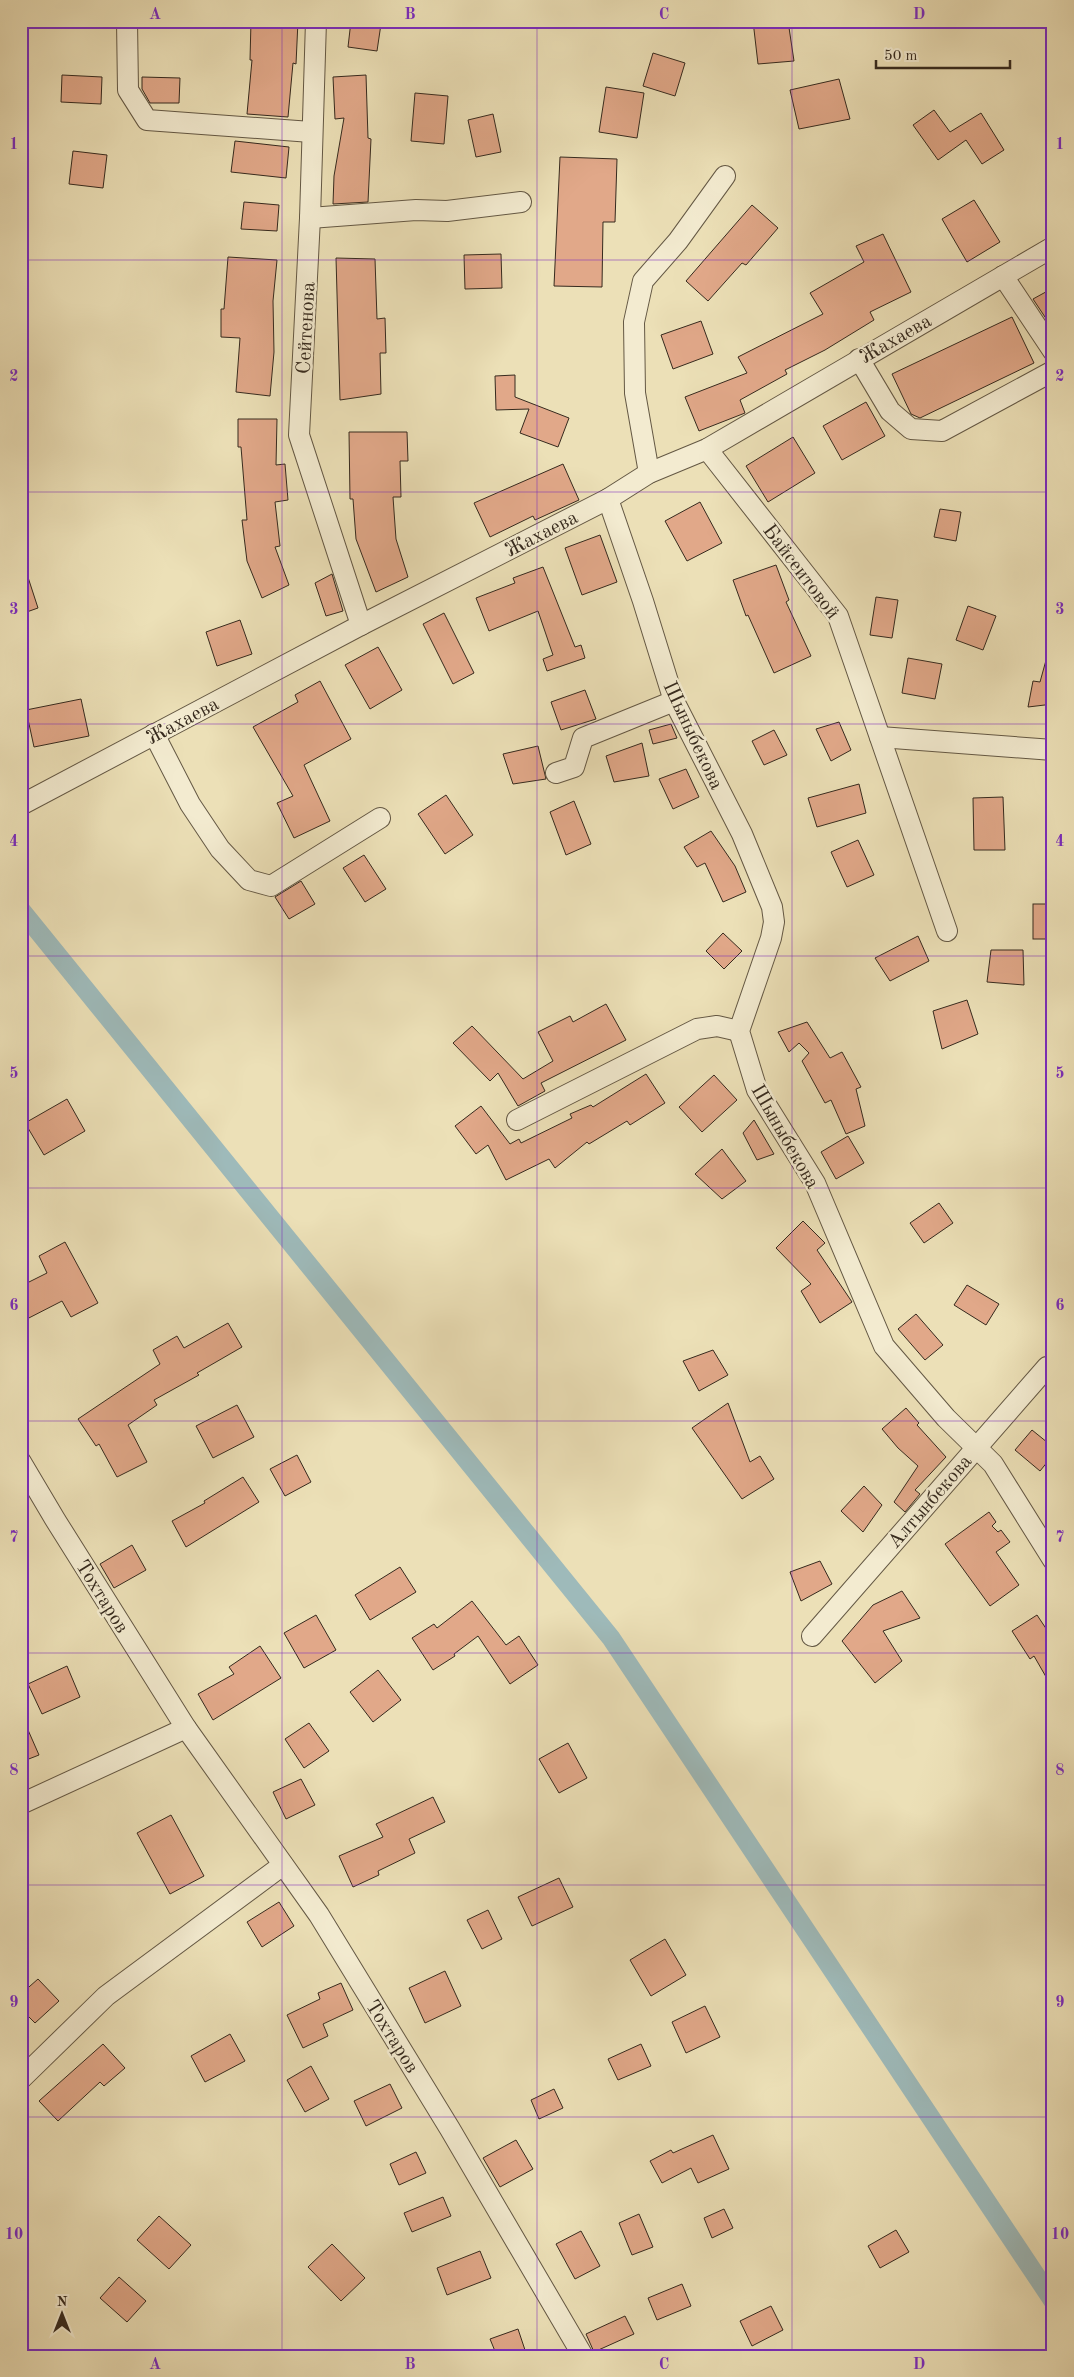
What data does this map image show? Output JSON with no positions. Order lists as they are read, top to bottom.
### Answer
{
  "streets": {
    "street": [
      "Сейтенова",
      "Жахаева",
      "Байсеитовой",
      "Шыныбекова",
      "Алтынбекова",
      "Тохтаров"
    ]
  },
  "crossings": [
    ["Сейтенова", "Жахаева"],
    ["Жахаева", "Байсеитовой"],
    ["Жахаева", "Шыныбекова"],
    ["Шыныбекова", "Алтынбекова"]
  ],
  "scale_bar": "50 m",
  "north": "top",
  "grid": {
    "columns": [
      "A",
      "B",
      "C",
      "D"
    ],
    "rows": [
      "1",
      "2",
      "3",
      "4",
      "5",
      "6",
      "7",
      "8",
      "9",
      "10"
    ]
  }
}
